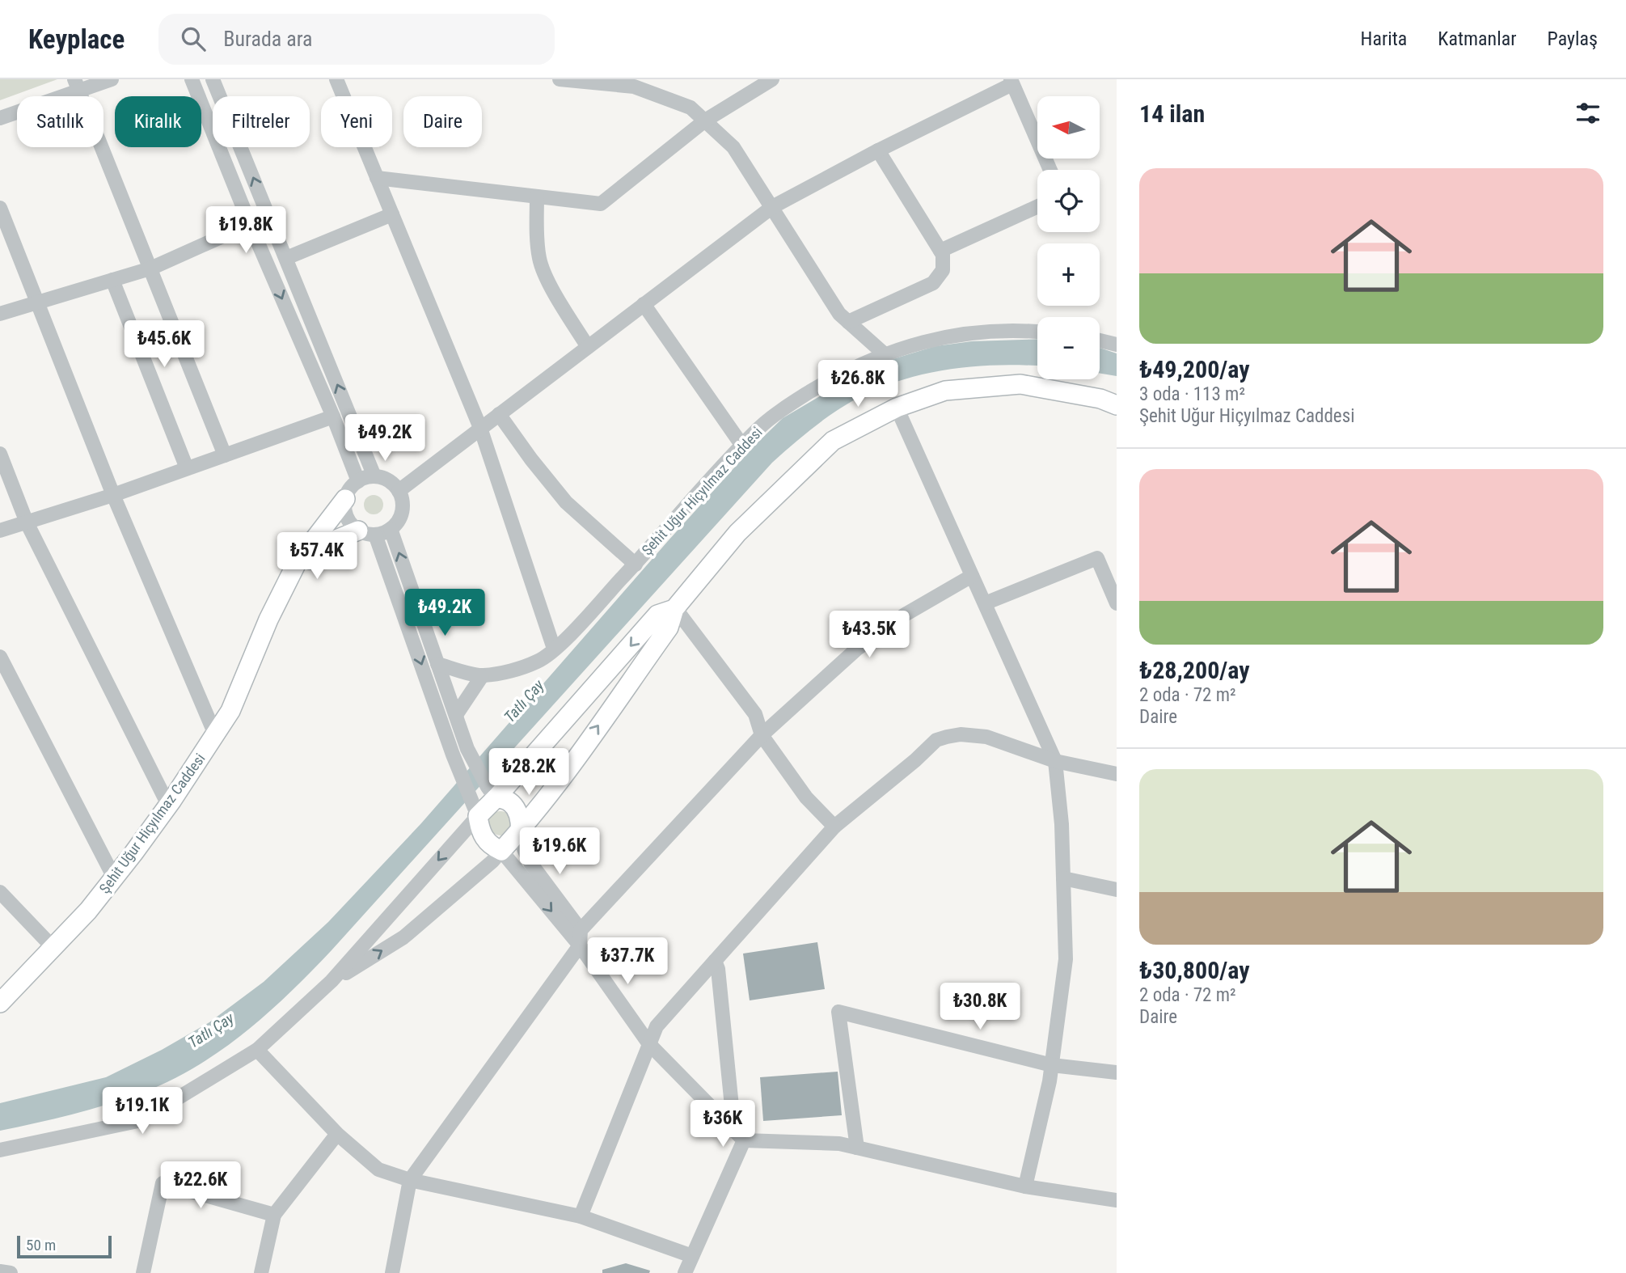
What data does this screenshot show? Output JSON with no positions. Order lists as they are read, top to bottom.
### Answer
{
  "streets": {
    "street": ["Şehit Uğur Hiçyılmaz Caddesi"]
  },
  "water": ["Tatlı Çay"],
  "scale_bar": "50 m",
  "north": "left",
  "page": {
    "header": "Keyplace",
    "search": "Burada ara",
    "nav": ["Harita", "Katmanlar", "Paylaş"],
    "heading": "14 ilan",
    "map_buttons": ["+", "−"],
    "chip": [
      "Satılık",
      "Kiralık",
      "Filtreler",
      "Yeni",
      "Daire"
    ],
    "list": [
      {
        "name": "₺49,200/ay",
        "note": "3 oda · 113 m² · Şehit Uğur Hiçyılmaz Caddesi"
      },
      {
        "name": "₺28,200/ay",
        "note": "2 oda · 72 m² · Daire"
      },
      {
        "name": "₺30,800/ay",
        "note": "2 oda · 72 m² · Daire"
      }
    ],
    "price": [
      "₺19.8K",
      "₺45.6K",
      "₺26.8K",
      "₺49.2K",
      "₺57.4K",
      "₺49.2K",
      "₺43.5K",
      "₺28.2K",
      "₺19.6K",
      "₺37.7K",
      "₺30.8K",
      "₺19.1K",
      "₺36K",
      "₺22.6K"
    ],
    "scale": "50 m"
  }
}
